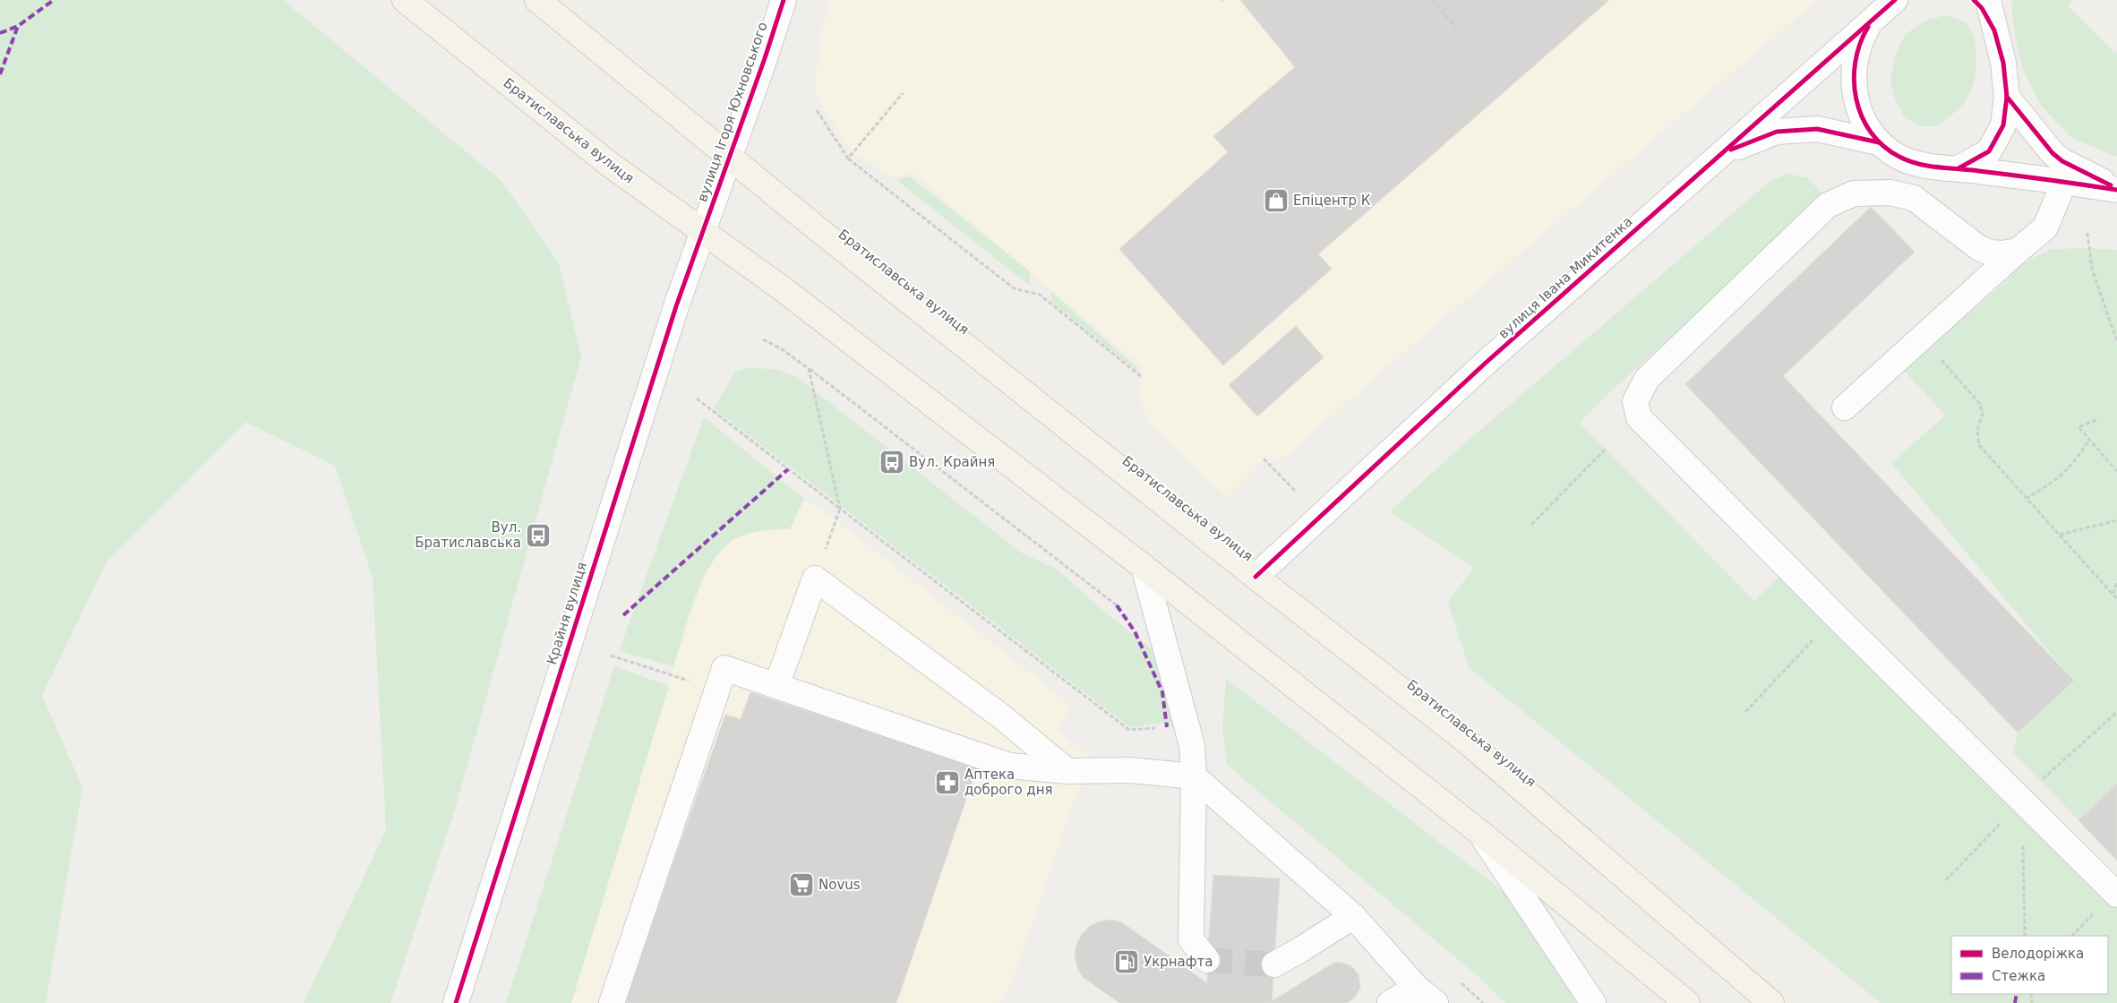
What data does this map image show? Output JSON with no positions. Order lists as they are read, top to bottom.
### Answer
{
  "streets": {
    "main road": ["Братиславська вулиця"],
    "street": ["вулиця Ігоря Юхновського", "вулиця Івана Микитенка", "Крайня вулиця"]
  },
  "crossings": [
    ["вулиця Ігоря Юхновського", "Братиславська вулиця"],
    ["вулиця Ігоря Юхновського", "Крайня вулиця"],
    ["Братиславська вулиця", "вулиця Івана Микитенка"],
    ["Братиславська вулиця", "Крайня вулиця"]
  ],
  "places": {
    "shop": ["Епіцентр К"],
    "bus stop": ["Вул. Крайня", "Вул. Братиславська"],
    "pharmacy": ["Аптека доброго дня"],
    "supermarket": ["Novus"],
    "fuel station": ["Укрнафта"]
  },
  "legend": ["Велодоріжка", "Стежка"]
}
